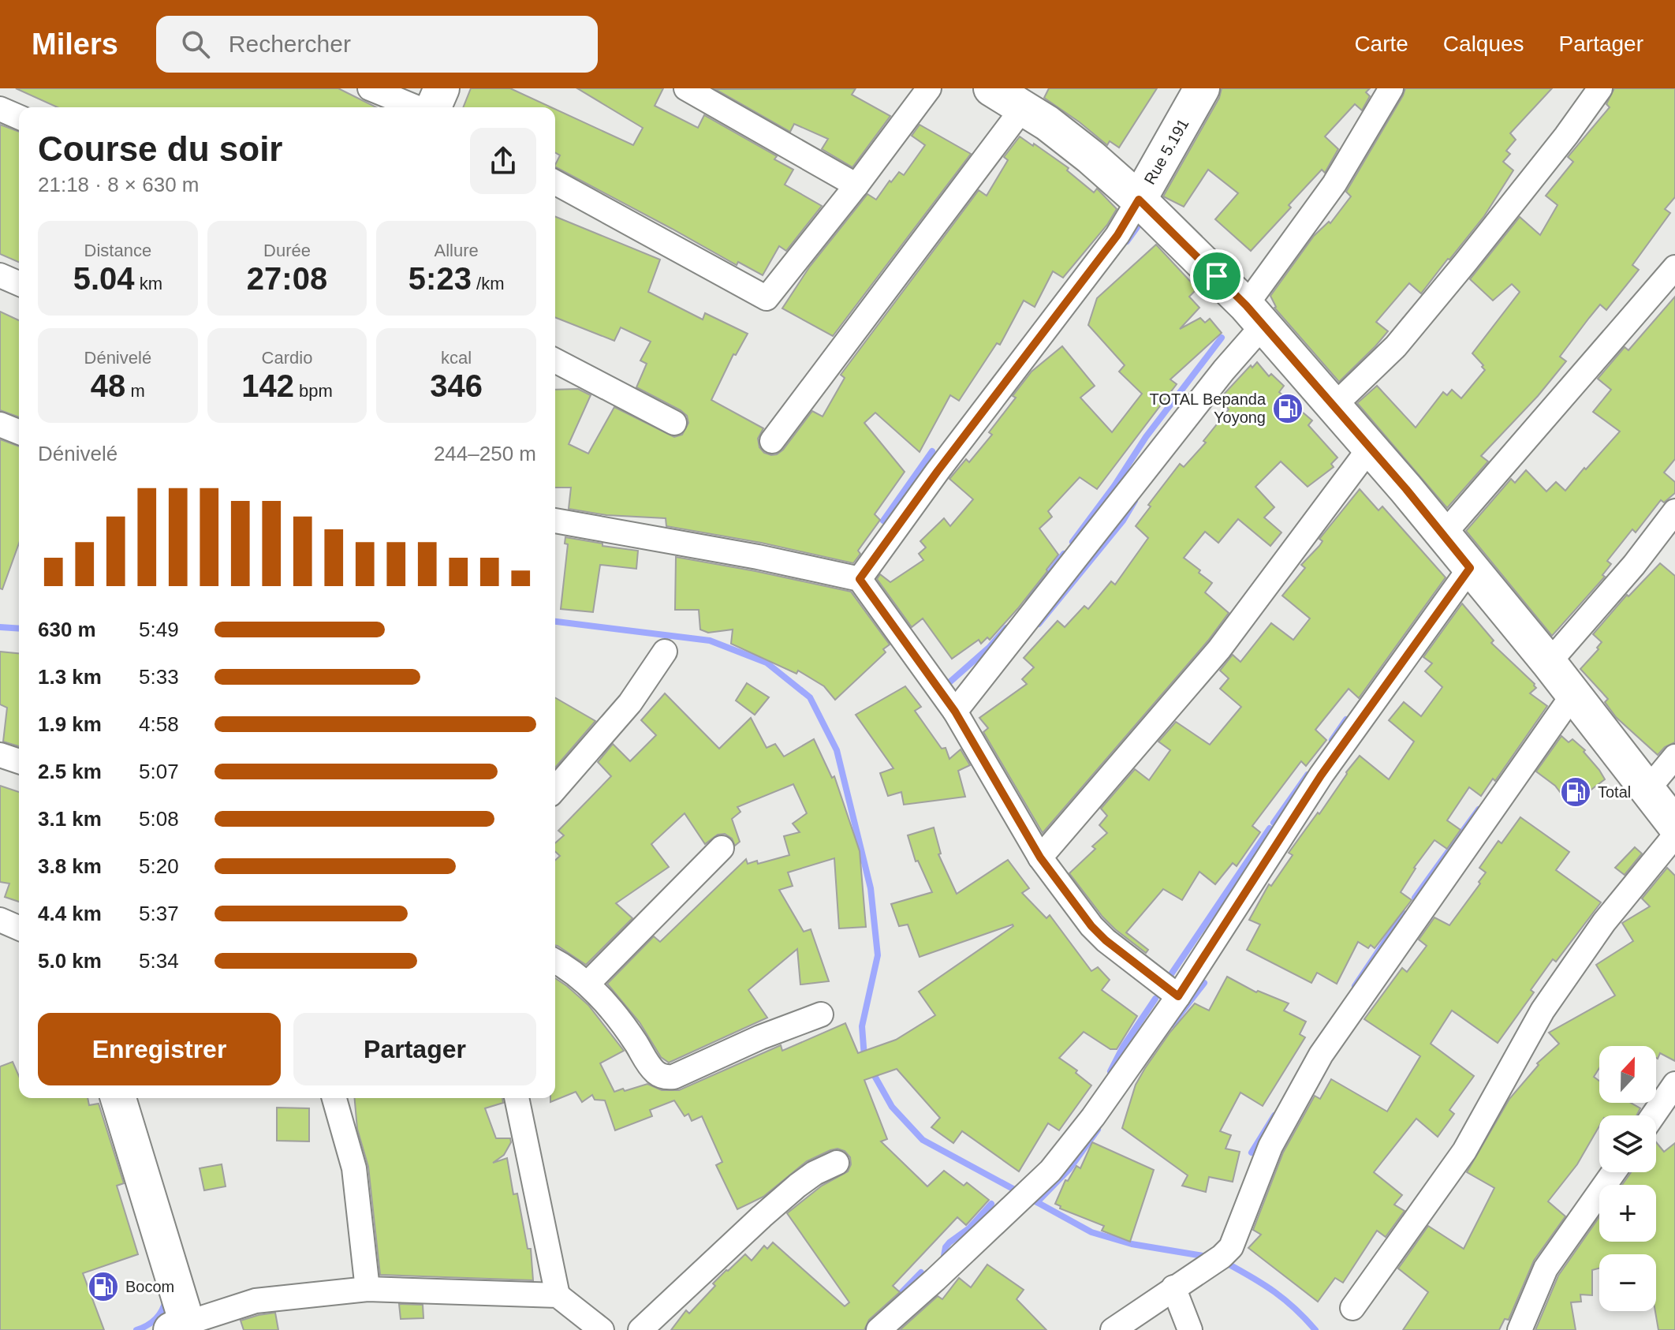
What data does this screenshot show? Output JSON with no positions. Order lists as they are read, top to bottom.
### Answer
{
  "streets": {
    "main road": ["Rue 5.191"]
  },
  "places": {
    "fuel station": ["TOTAL Bepanda Yoyong", "Total", "Bocom"]
  },
  "north": "top",
  "page": {
    "header": "Milers",
    "search": "Rechercher",
    "nav": ["Carte", "Calques", "Partager"],
    "heading": ["Course du soir", "21:18 · 8 × 630 m"],
    "stats": [
      ["Distance", "5.04 km"],
      ["Durée", "27:08"],
      ["Allure", "5:23 /km"],
      ["Dénivelé", "48 m"],
      ["Cardio", "142 bpm"],
      ["kcal", "346"]
    ],
    "chart": ["Dénivelé", "244–250 m"],
    "list": [
      {
        "name": "630 m",
        "note": "5:49"
      },
      {
        "name": "1.3 km",
        "note": "5:33"
      },
      {
        "name": "1.9 km",
        "note": "4:58"
      },
      {
        "name": "2.5 km",
        "note": "5:07"
      },
      {
        "name": "3.1 km",
        "note": "5:08"
      },
      {
        "name": "3.8 km",
        "note": "5:20"
      },
      {
        "name": "4.4 km",
        "note": "5:37"
      },
      {
        "name": "5.0 km",
        "note": "5:34"
      }
    ],
    "buttons": ["Enregistrer", "Partager"],
    "map_buttons": ["+", "−"]
  }
}
